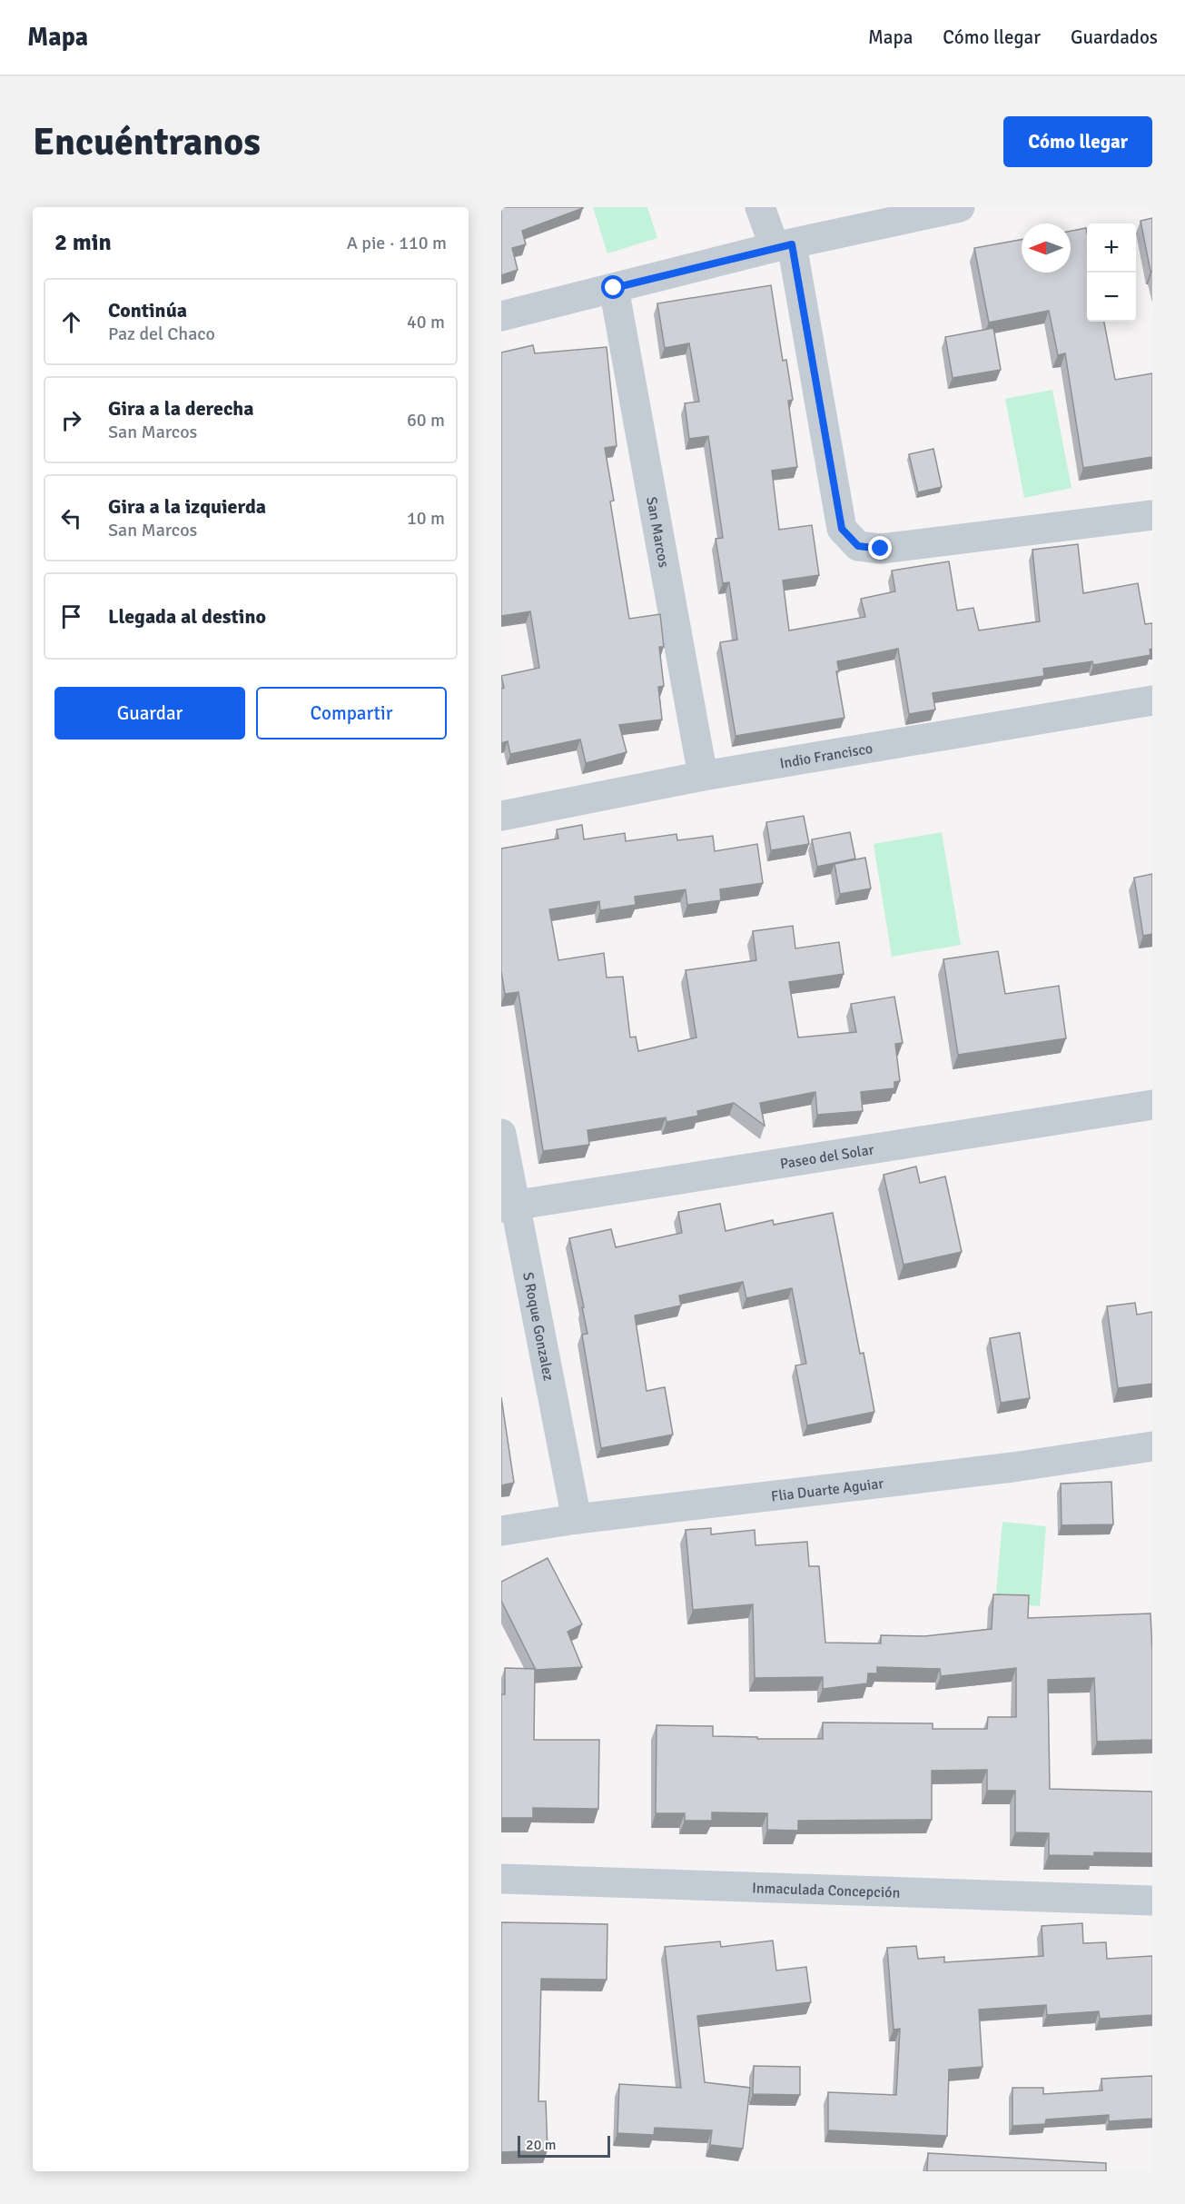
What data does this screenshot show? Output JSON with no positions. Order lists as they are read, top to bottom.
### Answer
{
  "streets": {
    "street": [
      "San Marcos",
      "Indio Francisco",
      "Paseo del Solar",
      "S Roque Gonzalez",
      "Flia Duarte Aguiar",
      "Inmaculada Concepción"
    ]
  },
  "crossings": [
    ["San Marcos", "Indio Francisco"],
    ["Paseo del Solar", "S Roque Gonzalez"],
    ["S Roque Gonzalez", "Flia Duarte Aguiar"]
  ],
  "scale_bar": "20 m",
  "north": "left",
  "page": {
    "header": "Mapa",
    "nav": ["Mapa", "Cómo llegar", "Guardados"],
    "buttons": [
      "Cómo llegar",
      ["Guardar", "Compartir"]
    ],
    "title": "Encuéntranos",
    "heading": ["2 min", "A pie · 110 m"],
    "map_buttons": ["+", "−"],
    "list": [
      ["Continúa", "Paz del Chaco", "40 m"],
      ["Gira a la derecha", "San Marcos", "60 m"],
      ["Gira a la izquierda", "San Marcos", "10 m"],
      "Llegada al destino"
    ],
    "scale": "20 m"
  }
}
